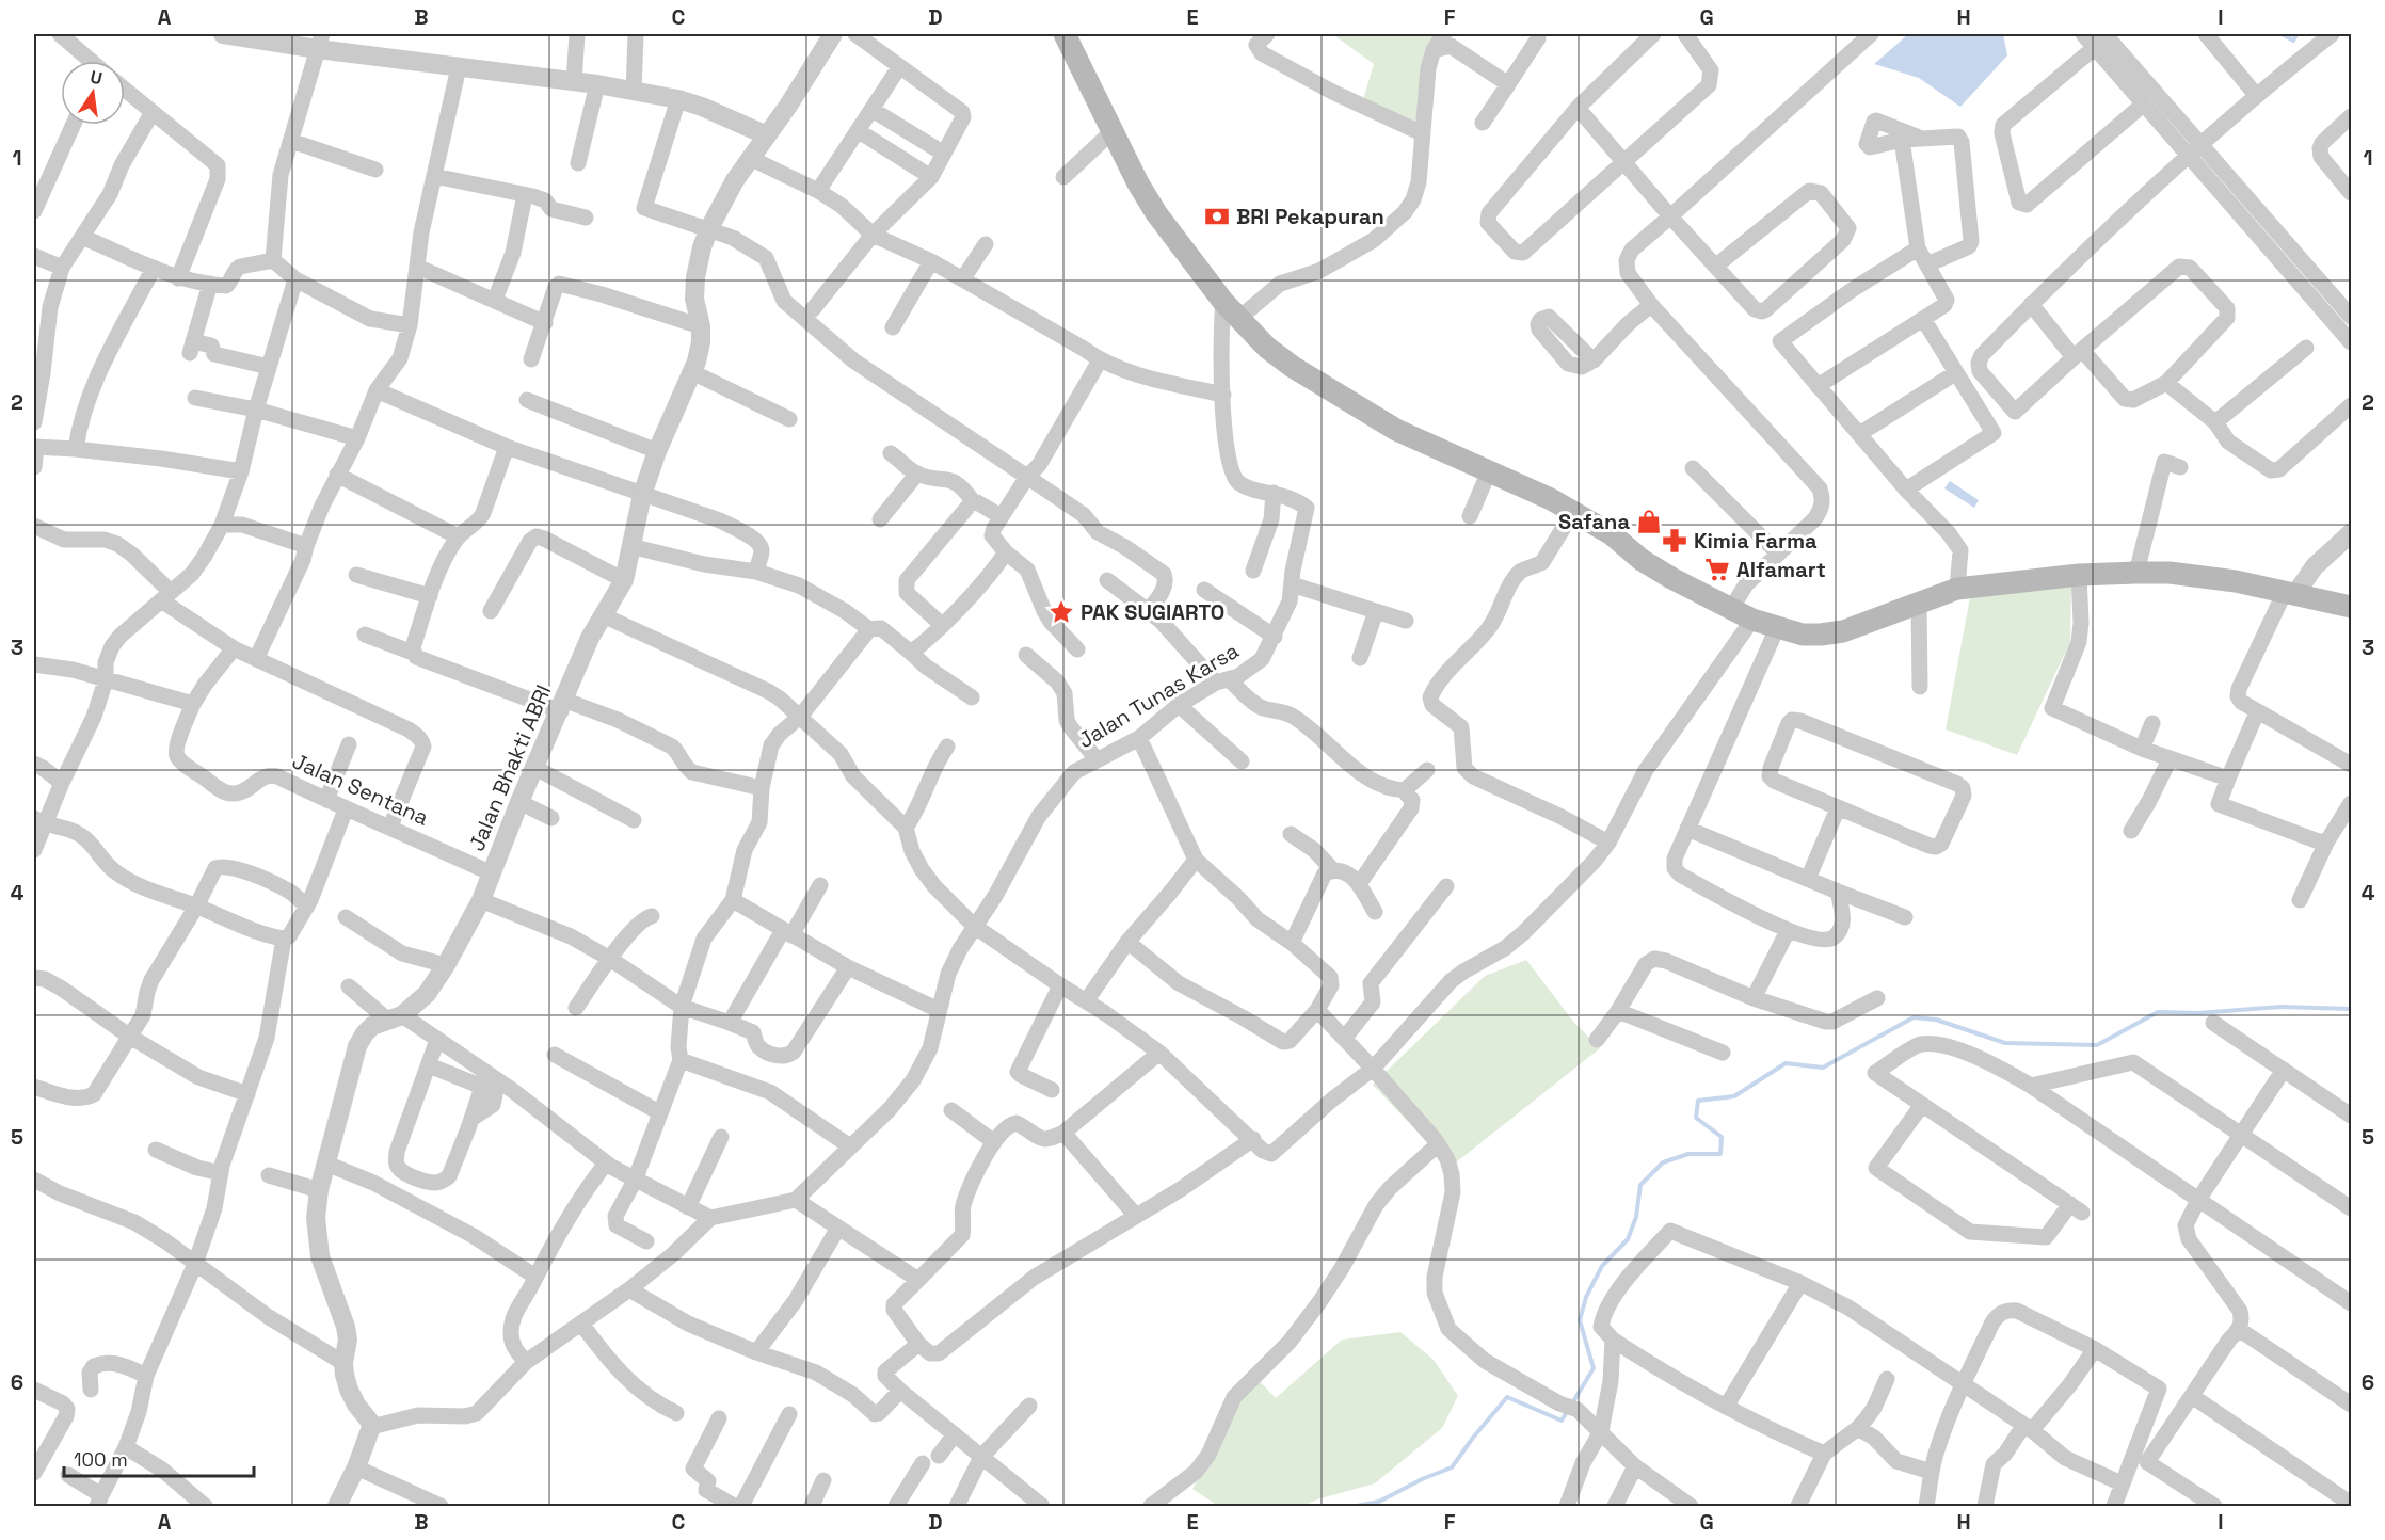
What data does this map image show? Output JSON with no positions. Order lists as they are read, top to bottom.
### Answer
{
  "streets": {
    "street": ["Jalan Tunas Karsa", "Jalan Bhakti ABRI", "Jalan Sentana"]
  },
  "crossings": [
    ["Jalan Bhakti ABRI", "Jalan Sentana"]
  ],
  "places": {
    "bank": ["BRI Pekapuran"],
    "shop": ["Safana"],
    "pharmacy": ["Kimia Farma"],
    "supermarket": ["Alfamart"],
    "place": ["PAK SUGIARTO"]
  },
  "scale_bar": "100 m",
  "north": "top",
  "grid": {
    "columns": [
      "A",
      "B",
      "C",
      "D",
      "E",
      "F",
      "G",
      "H",
      "I"
    ],
    "rows": [
      "1",
      "2",
      "3",
      "4",
      "5",
      "6"
    ]
  }
}
